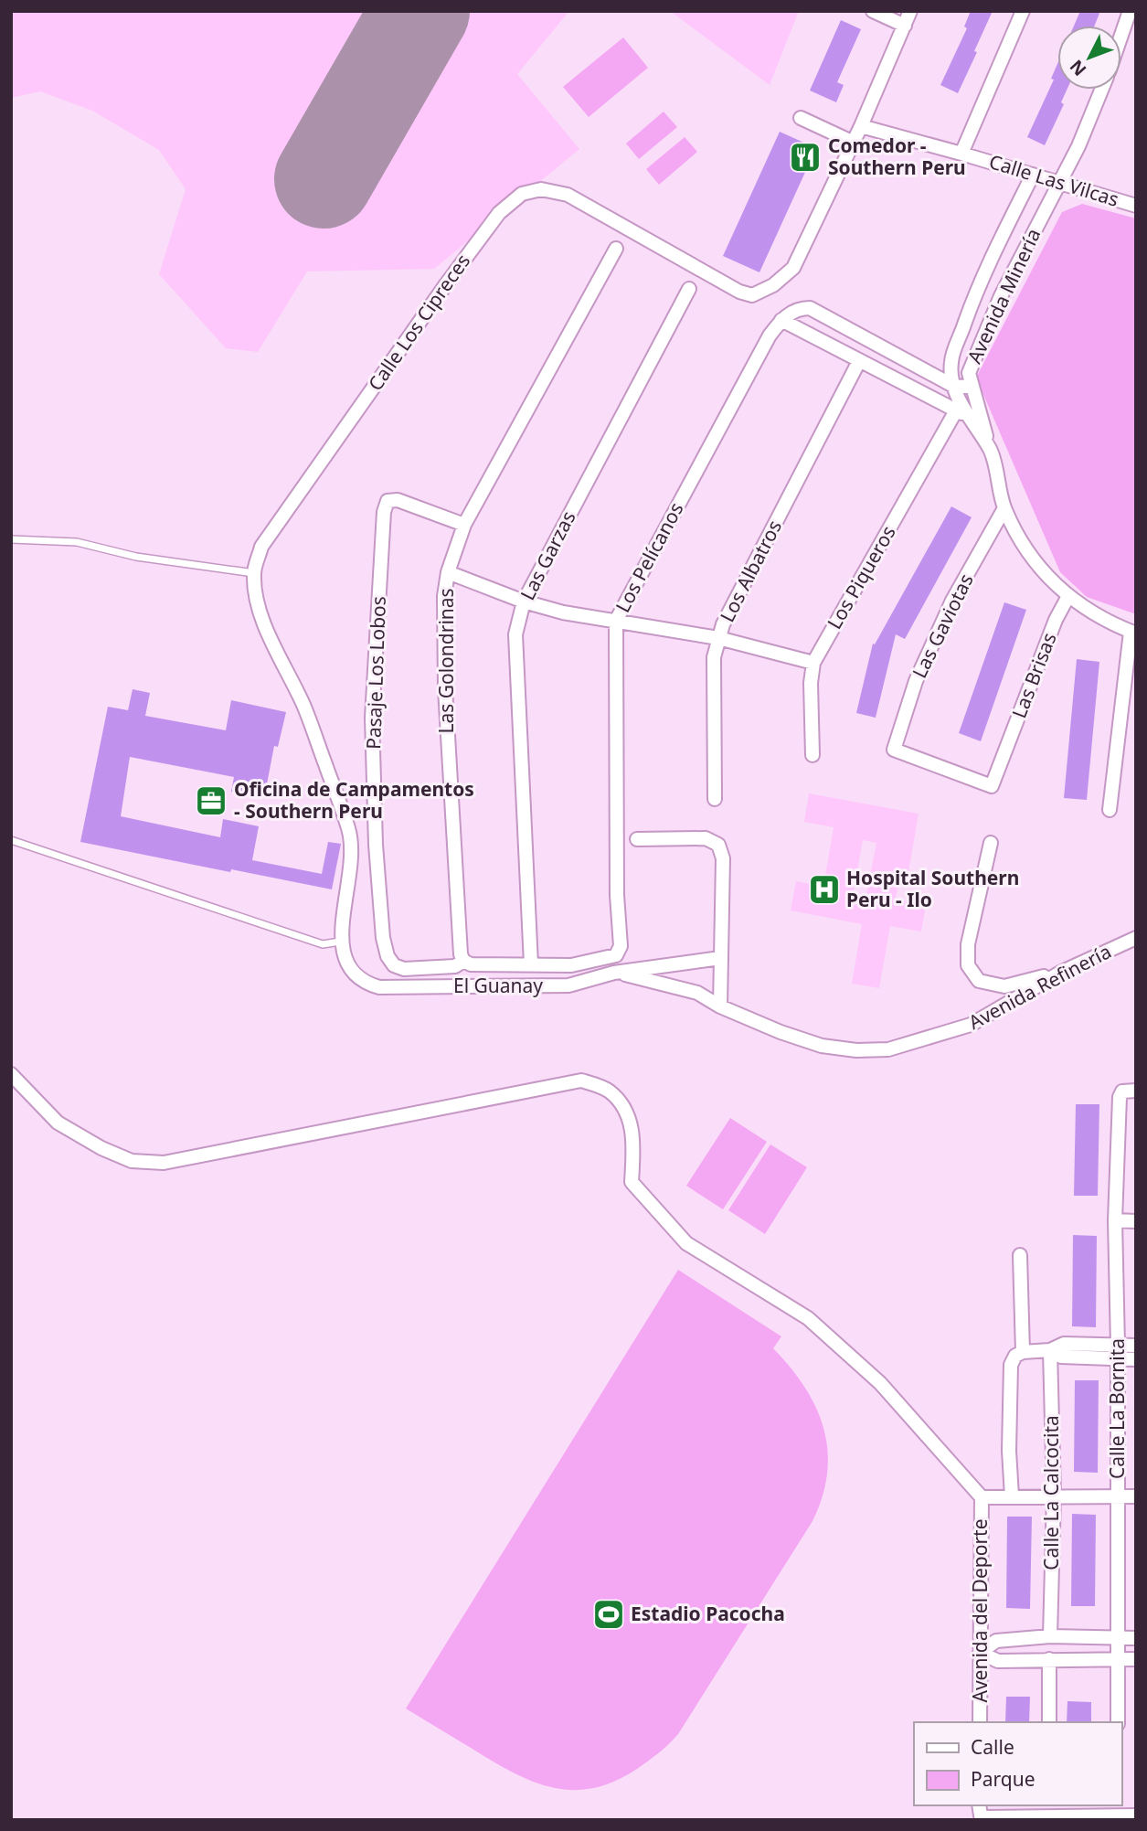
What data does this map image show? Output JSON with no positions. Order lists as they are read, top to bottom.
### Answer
{
  "streets": {
    "street": [
      "Calle Las Vilcas",
      "Avenida Minería",
      "Calle Los Cipreces",
      "Las Garzas",
      "Los Pelícanos",
      "Los Albatros",
      "Los Piqueros",
      "Las Gaviotas",
      "Las Golondrinas",
      "Pasaje Los Lobos",
      "Las Brisas",
      "El Guanay",
      "Avenida Refinería",
      "Calle La Bornita",
      "Calle La Calcocita",
      "Avenida del Deporte"
    ]
  },
  "crossings": [
    ["Calle Las Vilcas", "Avenida Minería"],
    ["Calle Las Vilcas", "Calle Los Cipreces"],
    ["Avenida Minería", "Los Piqueros"],
    ["Calle Los Cipreces", "El Guanay"],
    ["Las Garzas", "Los Pelícanos"],
    ["Los Pelícanos", "Las Golondrinas"],
    ["Los Pelícanos", "Pasaje Los Lobos"],
    ["Las Gaviotas", "Las Brisas"],
    ["Las Golondrinas", "Pasaje Los Lobos"],
    ["El Guanay", "Avenida Refinería"]
  ],
  "places": {
    "restaurant": ["Comedor - Southern Peru"],
    "office": ["Oficina de Campamentos - Southern Peru"],
    "hospital": ["Hospital Southern Peru - Ilo"],
    "sports": ["Estadio Pacocha"]
  },
  "legend": ["Calle", "Parque"],
  "north": "bottom left"
}
